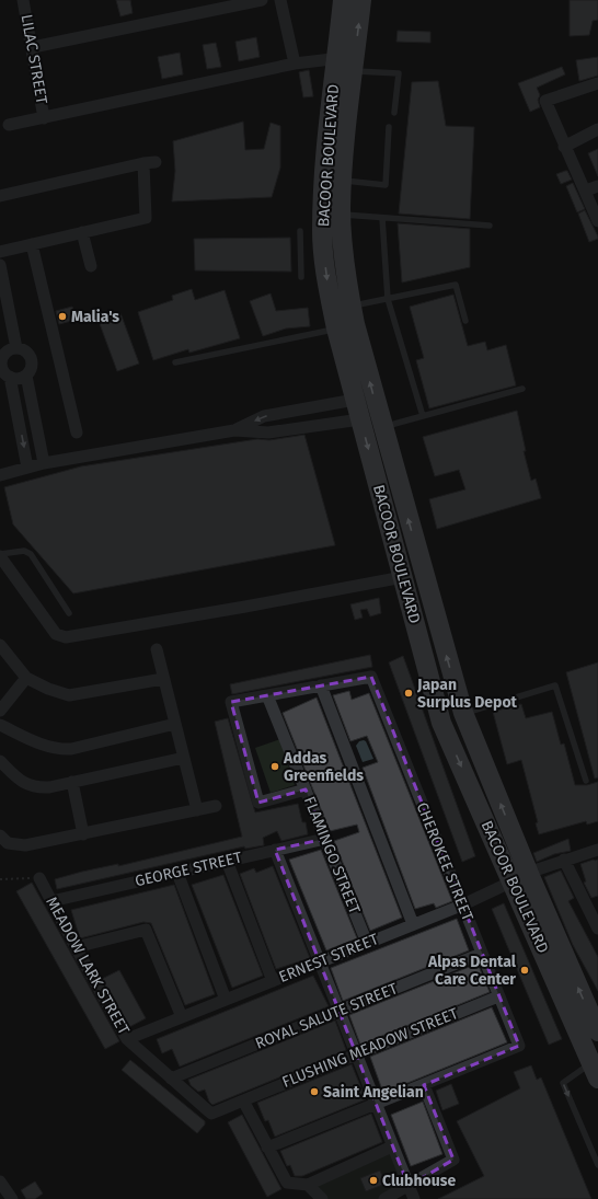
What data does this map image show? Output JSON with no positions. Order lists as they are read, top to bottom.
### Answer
{
  "streets": {
    "main road": ["BACOOR BOULEVARD"],
    "street": [
      "LILAC STREET",
      "FLAMINGO STREET",
      "CHEROKEE STREET",
      "GEORGE STREET",
      "ERNEST STREET",
      "MEADOW LARK STREET",
      "ROYAL SALUTE STREET",
      "FLUSHING MEADOW STREET"
    ]
  },
  "crossings": [
    ["BACOOR BOULEVARD", "ERNEST STREET"],
    ["FLAMINGO STREET", "GEORGE STREET"],
    ["FLAMINGO STREET", "ERNEST STREET"],
    ["CHEROKEE STREET", "ERNEST STREET"],
    ["CHEROKEE STREET", "ROYAL SALUTE STREET"],
    ["CHEROKEE STREET", "FLUSHING MEADOW STREET"],
    ["GEORGE STREET", "MEADOW LARK STREET"],
    ["ERNEST STREET", "MEADOW LARK STREET"],
    ["MEADOW LARK STREET", "ROYAL SALUTE STREET"],
    ["MEADOW LARK STREET", "FLUSHING MEADOW STREET"]
  ],
  "places": [
    "Malia's",
    "Japan Surplus Depot",
    "Addas Greenfields",
    "Alpas Dental Care Center",
    "Saint Angelian",
    "Clubhouse"
  ]
}
